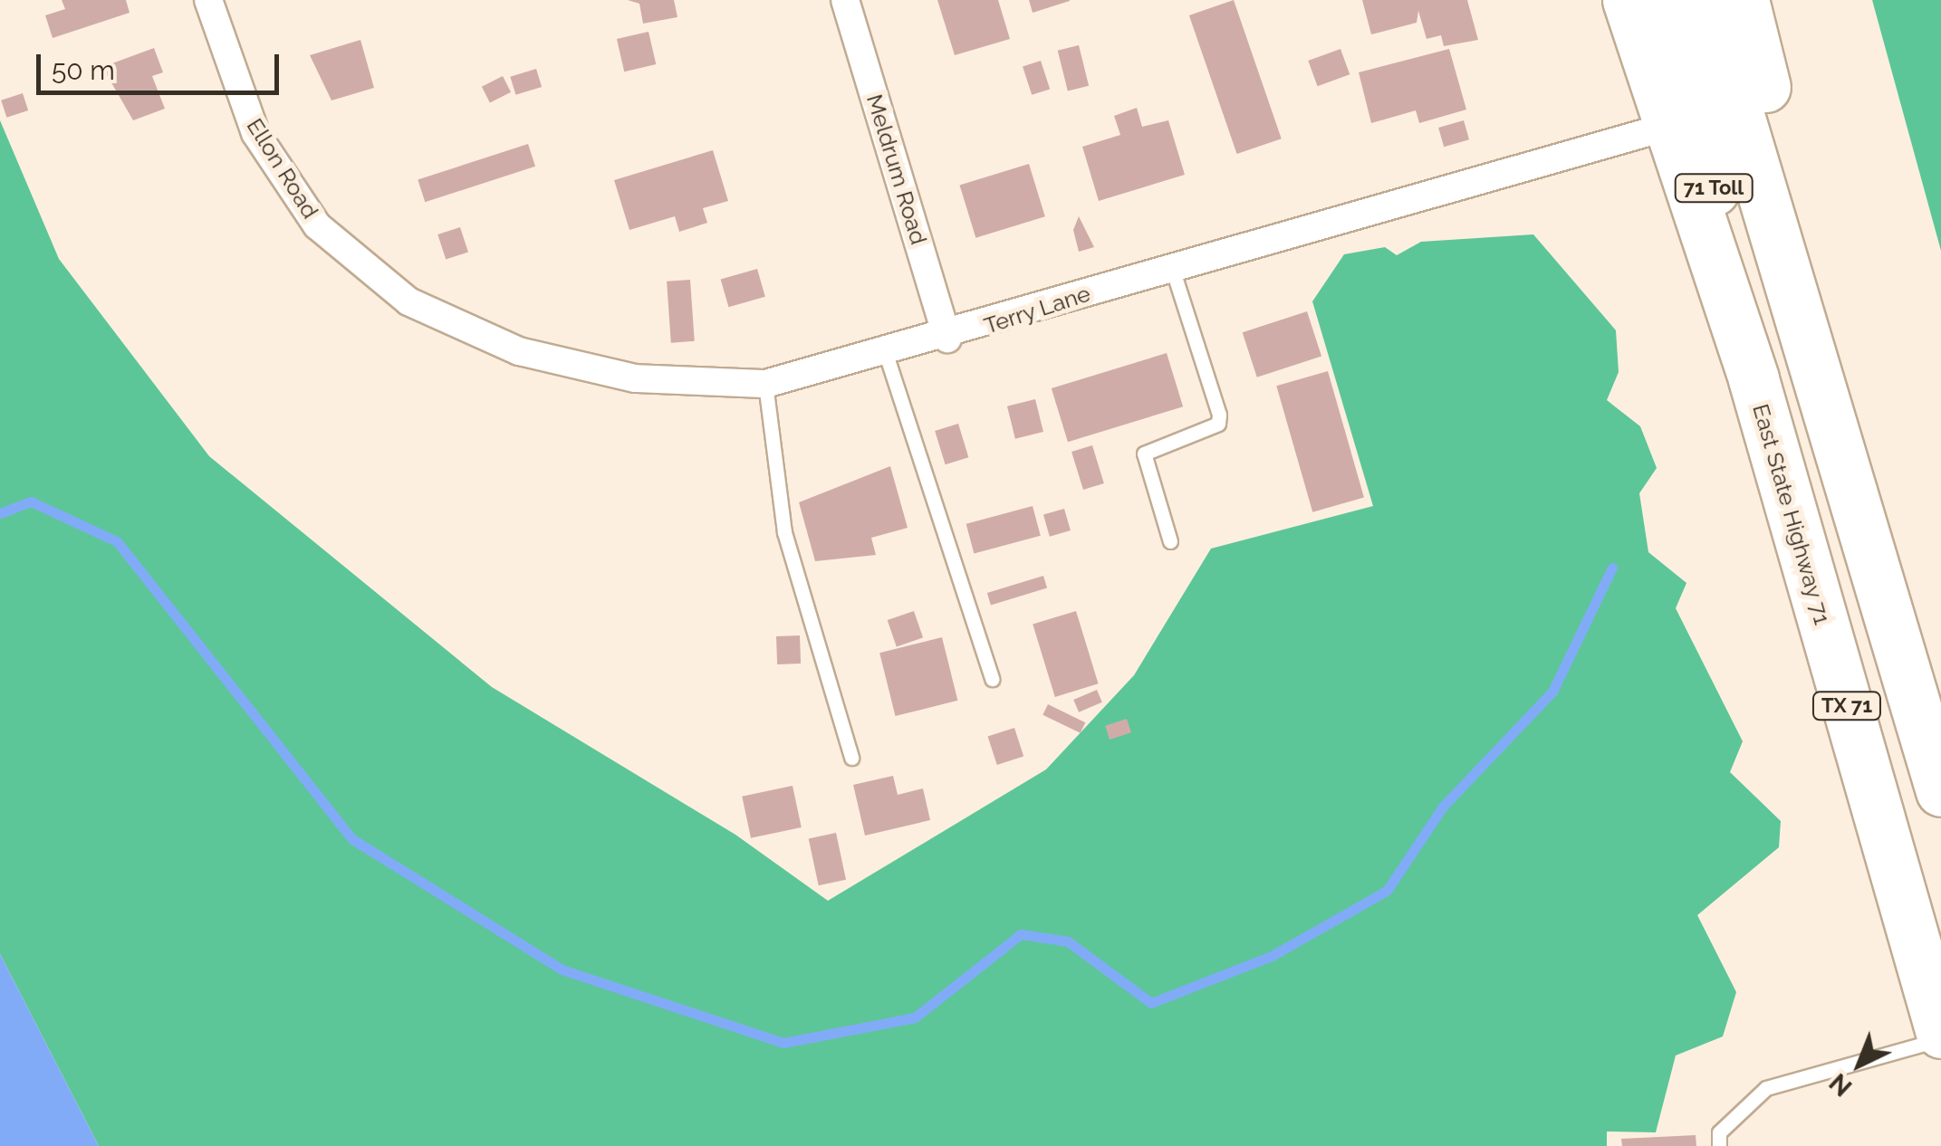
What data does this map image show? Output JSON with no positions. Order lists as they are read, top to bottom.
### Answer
{
  "streets": {
    "highway": ["71 Toll", "East State Highway 71", "TX 71"],
    "street": ["Ellon Road", "Meldrum Road", "Terry Lane"]
  },
  "crossings": [
    ["Ellon Road", "Terry Lane"],
    ["Meldrum Road", "Terry Lane"],
    ["71 Toll", "East State Highway 71"],
    ["Terry Lane", "East State Highway 71"]
  ],
  "scale_bar": "50 m",
  "north": "bottom left"
}
